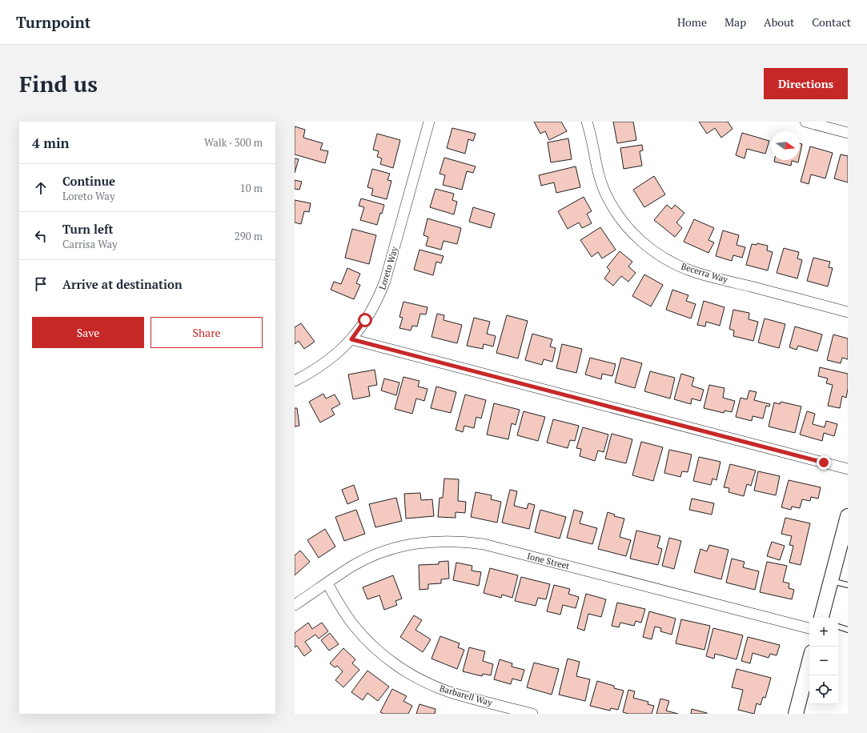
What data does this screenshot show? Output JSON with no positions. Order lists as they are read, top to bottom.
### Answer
{
  "streets": {
    "street": [
      "Loreto Way",
      "Becerra Way",
      "Ione Street",
      "Barbarell Way"
    ]
  },
  "crossings": [
    ["Ione Street", "Barbarell Way"]
  ],
  "north": "right",
  "page": {
    "header": "Turnpoint",
    "nav": [
      "Home",
      "Map",
      "About",
      "Contact"
    ],
    "buttons": [
      "Directions",
      ["Save", "Share"]
    ],
    "title": "Find us",
    "heading": ["4 min", "Walk · 300 m"],
    "list": [
      ["Continue", "Loreto Way", "10 m"],
      ["Turn left", "Carrisa Way", "290 m"],
      "Arrive at destination"
    ],
    "map_buttons": ["+", "−"]
  }
}
